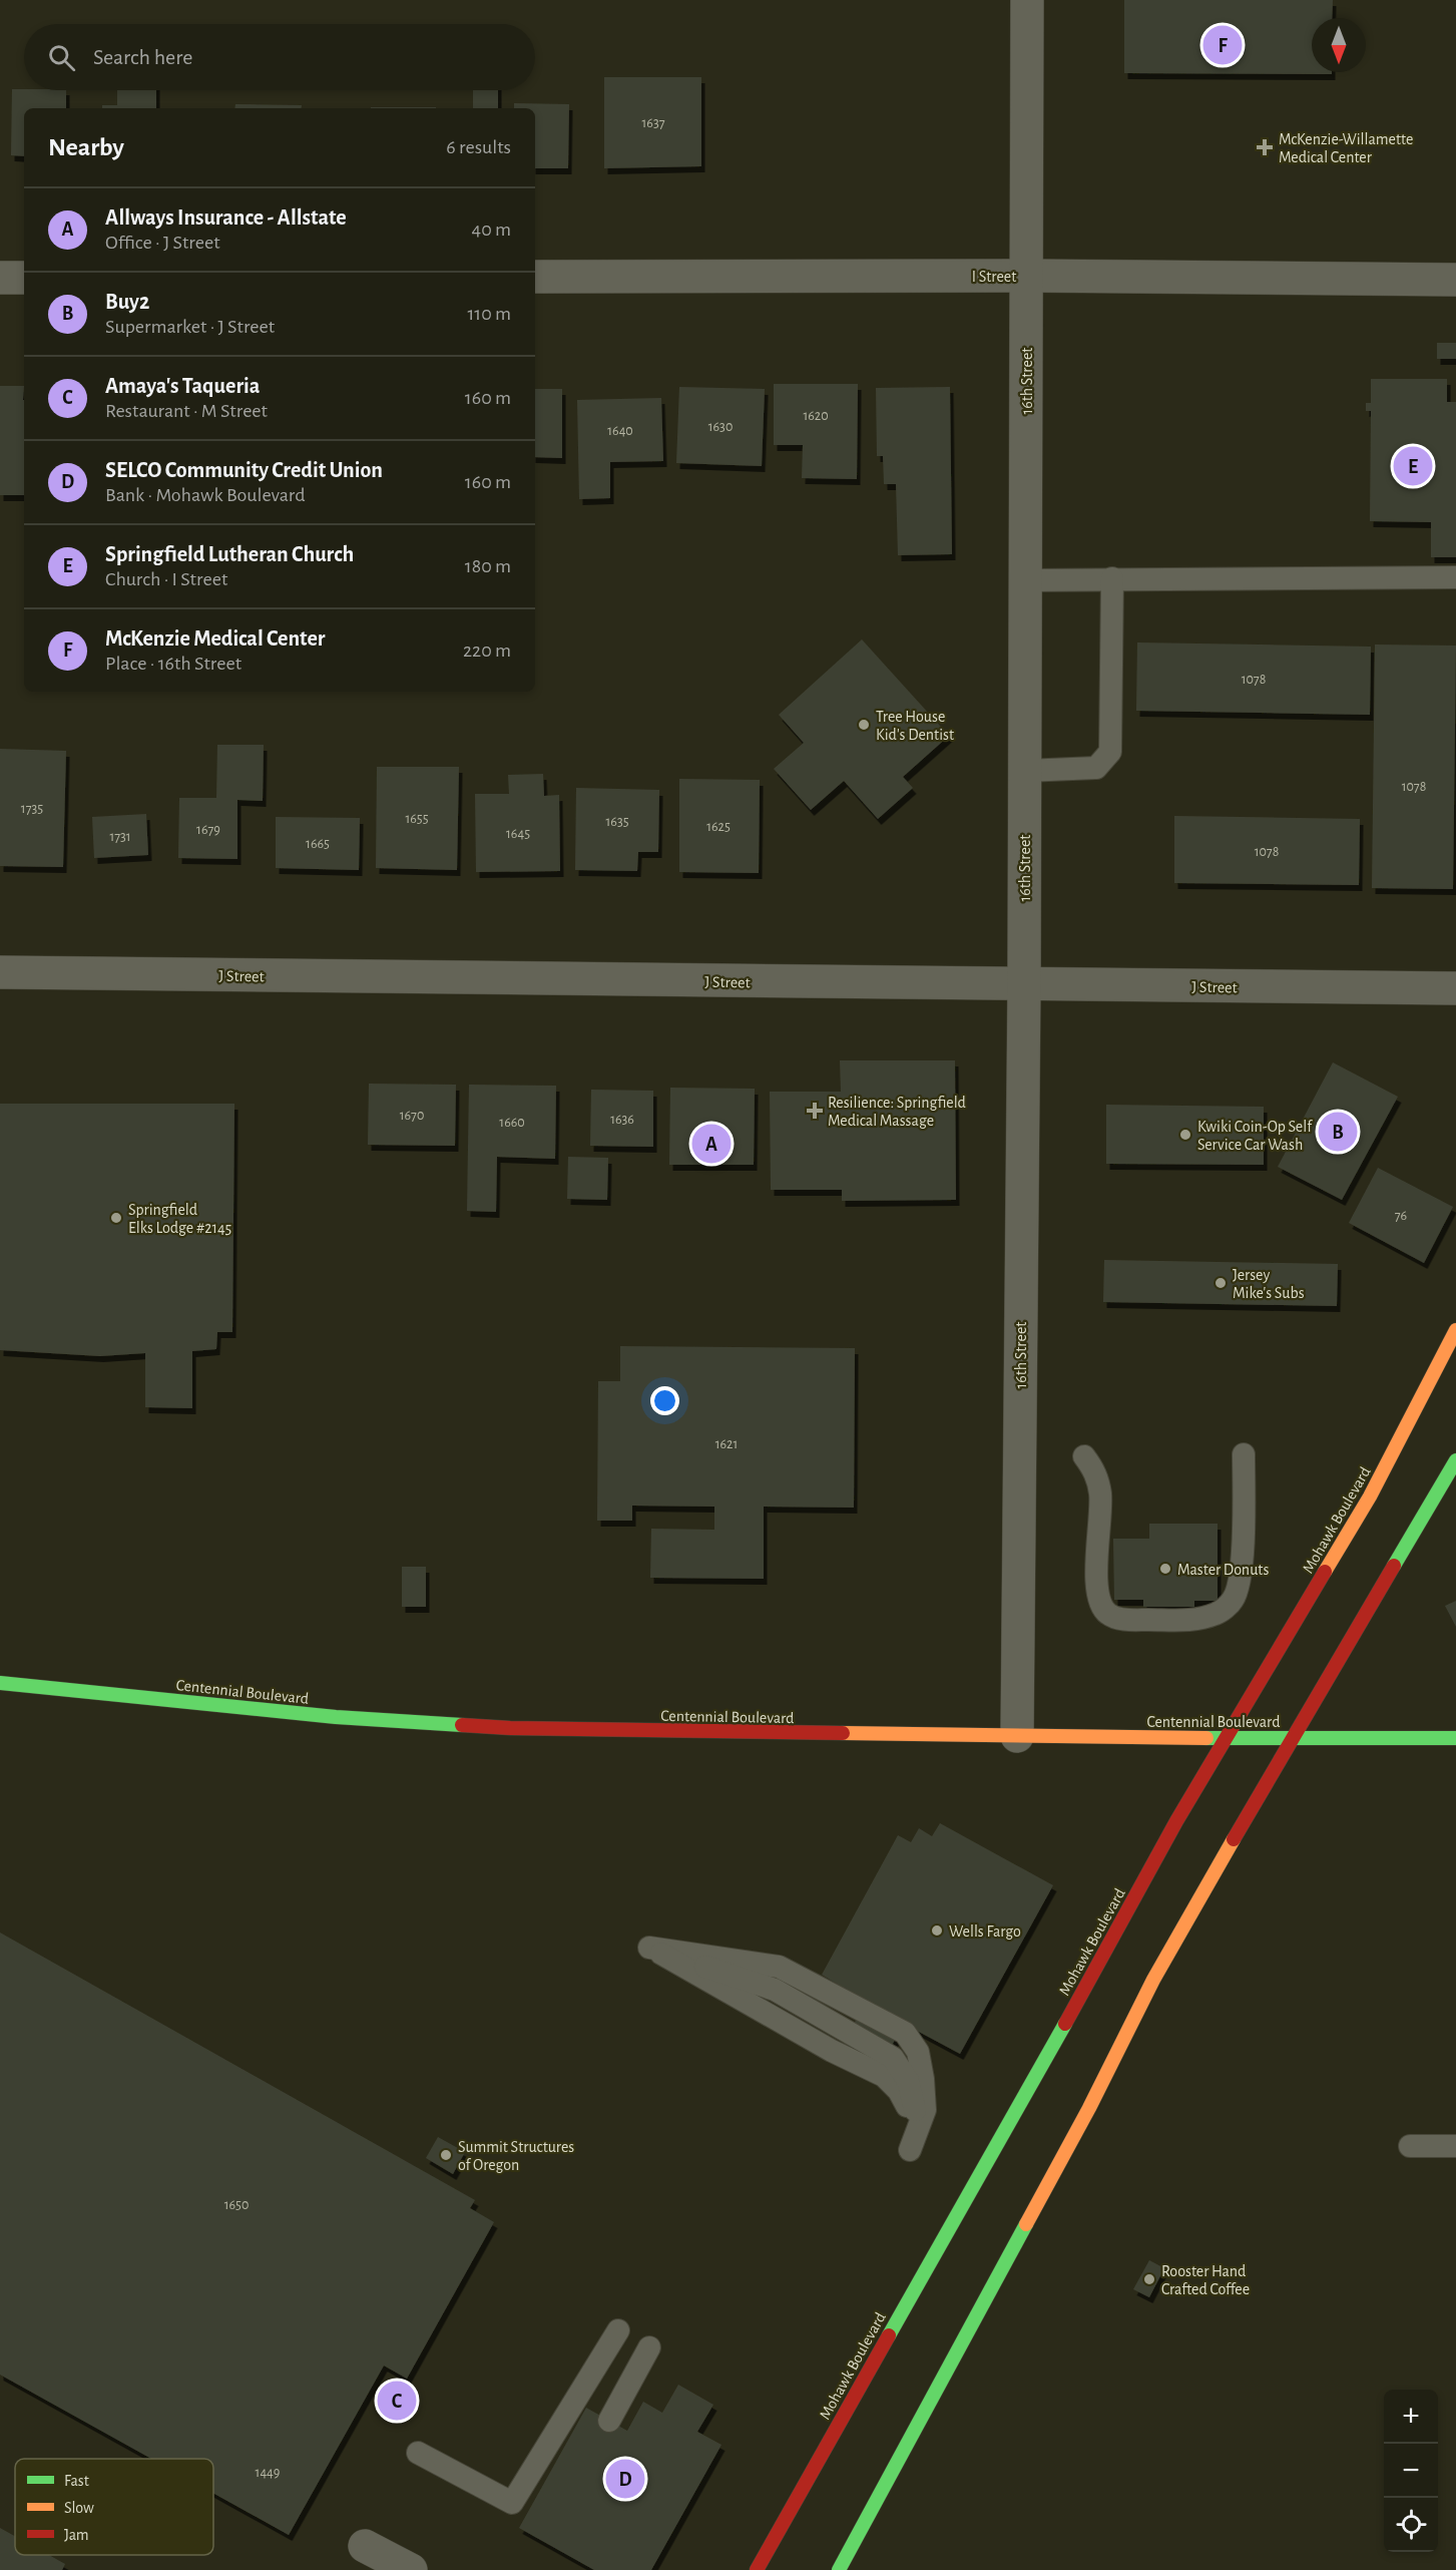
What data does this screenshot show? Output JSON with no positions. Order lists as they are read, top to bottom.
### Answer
{
  "streets": {
    "main road": ["Mohawk Boulevard", "Centennial Boulevard"],
    "street": ["I Street", "16th Street", "J Street"]
  },
  "crossings": [
    ["I Street", "16th Street"],
    ["16th Street", "J Street"],
    ["16th Street", "Centennial Boulevard"],
    ["Mohawk Boulevard", "Centennial Boulevard"]
  ],
  "places": {
    "health": ["McKenzie-Willamette Medical Center", "Resilience: Springfield Medical Massage"],
    "other": [
      "Tree House Kid's Dentist",
      "Kwiki Coin-Op Self Service Car Wash",
      "Springfield Elks Lodge #2145",
      "Jersey Mike's Subs",
      "Master Donuts",
      "Wells Fargo",
      "Summit Structures of Oregon",
      "Rooster Hand Crafted Coffee"
    ]
  },
  "house_numbers": [
    "1637",
    "1620",
    "1630",
    "1640",
    "1078",
    "1078",
    "1735",
    "1655",
    "1635",
    "1625",
    "1679",
    "1645",
    "1731",
    "1665",
    "1078",
    "1670",
    "1636",
    "1660",
    "76",
    "1621",
    "1650",
    "1449"
  ],
  "legend": ["Fast", "Slow", "Jam"],
  "north": "bottom",
  "page": {
    "pins": [
      "F",
      "E",
      "B",
      "A",
      "C",
      "D"
    ],
    "search": "Search here",
    "heading": ["Nearby", "6 results"],
    "list": [
      {
        "mark": "A",
        "name": "Allways Insurance - Allstate",
        "note": "Office · J Street",
        "value": "40 m"
      },
      {
        "mark": "B",
        "name": "Buy2",
        "note": "Supermarket · J Street",
        "value": "110 m"
      },
      {
        "mark": "C",
        "name": "Amaya's Taqueria",
        "note": "Restaurant · M Street",
        "value": "160 m"
      },
      {
        "mark": "D",
        "name": "SELCO Community Credit Union",
        "note": "Bank · Mohawk Boulevard",
        "value": "160 m"
      },
      {
        "mark": "E",
        "name": "Springfield Lutheran Church",
        "note": "Church · I Street",
        "value": "180 m"
      },
      {
        "mark": "F",
        "name": "McKenzie Medical Center",
        "note": "Place · 16th Street",
        "value": "220 m"
      }
    ],
    "map_buttons": ["+", "−"]
  }
}
